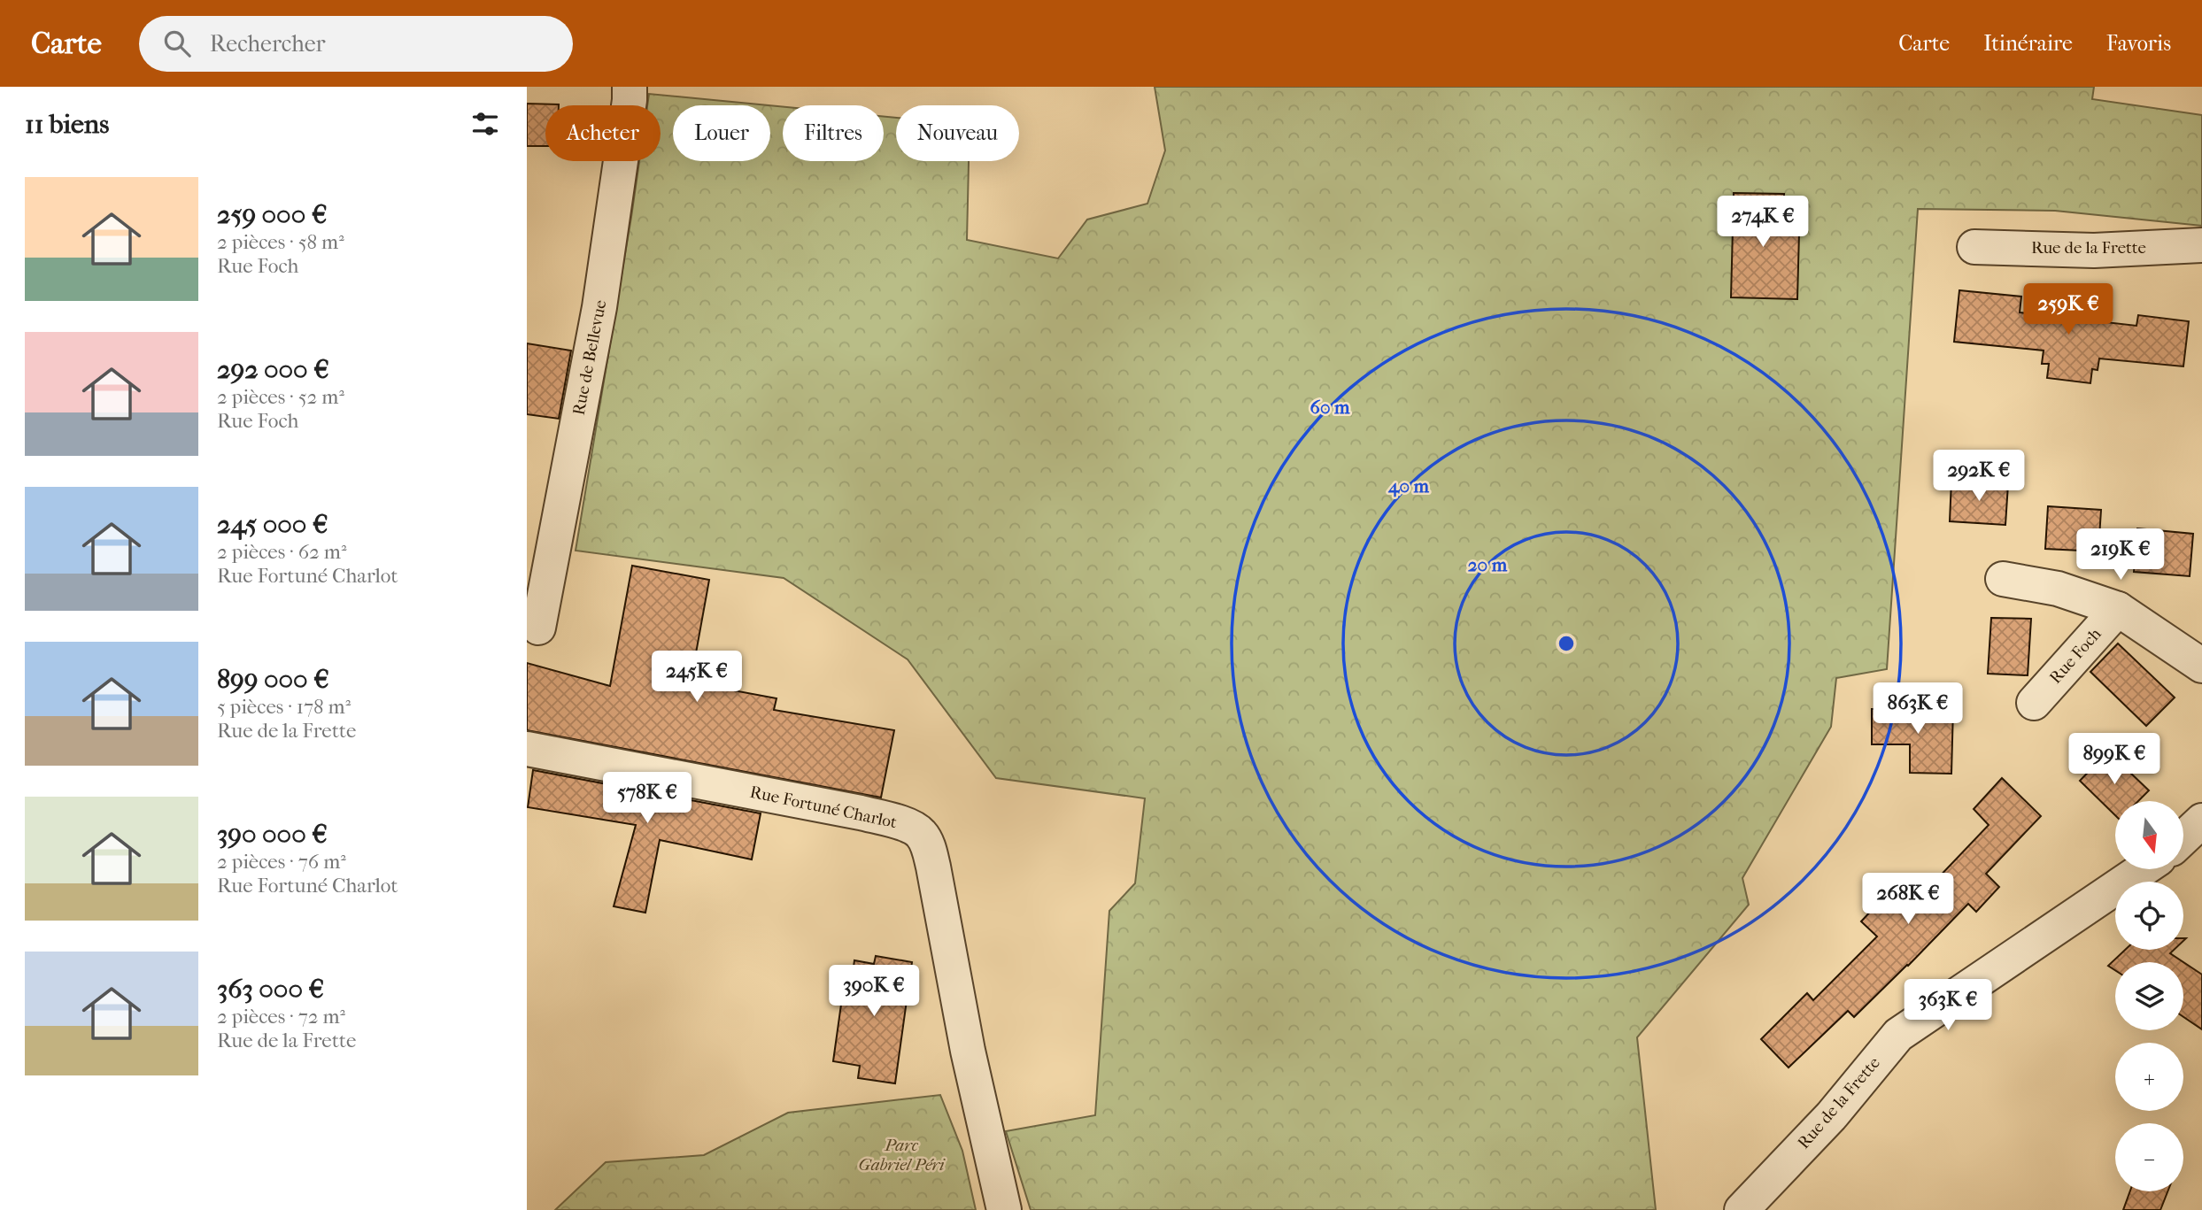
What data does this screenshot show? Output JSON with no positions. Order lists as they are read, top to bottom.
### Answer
{
  "streets": {
    "street": [
      "Rue de la Frette",
      "Rue de Bellevue",
      "Rue Foch",
      "Rue Fortuné Charlot"
    ]
  },
  "parks": ["Parc Gabriel Péri"],
  "north": "bottom",
  "page": {
    "header": "Carte",
    "search": "Rechercher",
    "nav": ["Carte", "Itinéraire", "Favoris"],
    "heading": "11 biens",
    "chip": [
      "Acheter",
      "Louer",
      "Filtres",
      "Nouveau"
    ],
    "list": [
      {
        "name": "259 000 €",
        "note": "2 pièces · 58 m² · Rue Foch"
      },
      {
        "name": "292 000 €",
        "note": "2 pièces · 52 m² · Rue Foch"
      },
      {
        "name": "245 000 €",
        "note": "2 pièces · 62 m² · Rue Fortuné Charlot"
      },
      {
        "name": "899 000 €",
        "note": "5 pièces · 178 m² · Rue de la Frette"
      },
      {
        "name": "390 000 €",
        "note": "2 pièces · 76 m² · Rue Fortuné Charlot"
      },
      {
        "name": "363 000 €",
        "note": "2 pièces · 72 m² · Rue de la Frette"
      }
    ],
    "price": [
      "274K €",
      "259K €",
      "292K €",
      "219K €",
      "245K €",
      "863K €",
      "899K €",
      "578K €",
      "268K €",
      "390K €",
      "363K €"
    ],
    "map_buttons": ["+", "−"]
  },
  "rings": ["60 m", "40 m", "20 m"]
}
